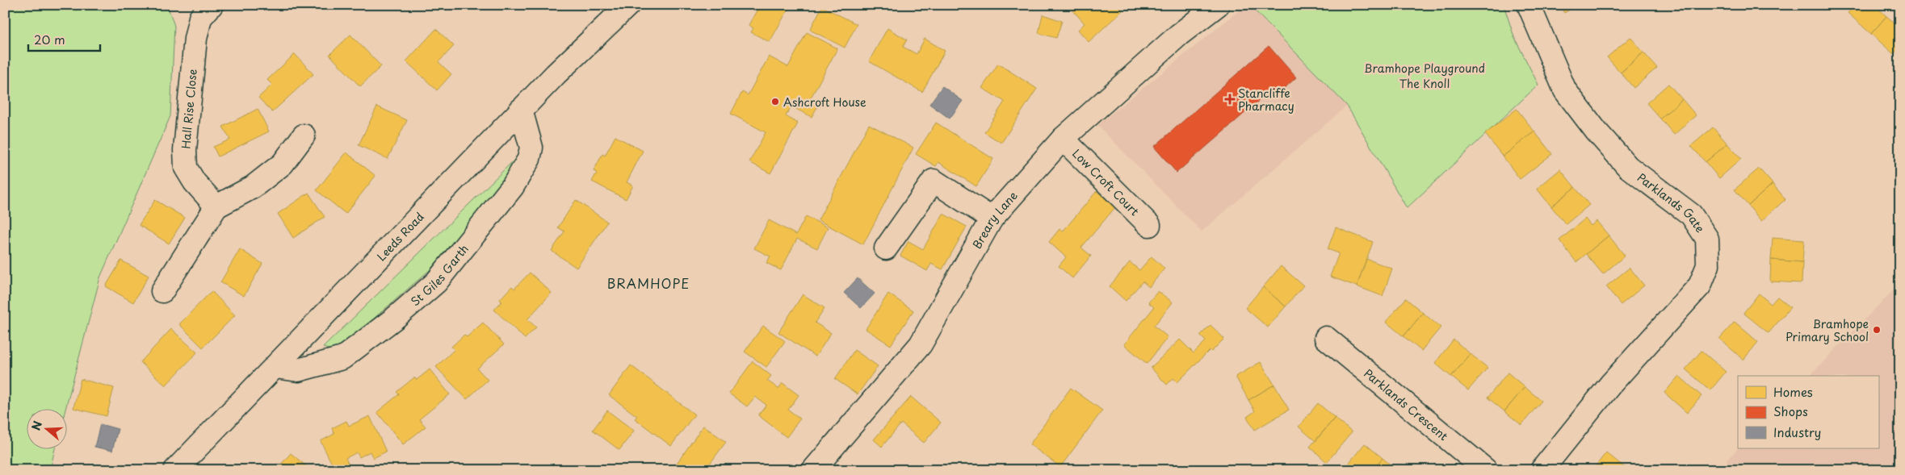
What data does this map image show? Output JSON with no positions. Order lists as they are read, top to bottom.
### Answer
{
  "streets": {
    "main road": [
      "Hall Rise Close",
      "Low Croft Court",
      "Parklands Gate",
      "Breary Lane",
      "Leeds Road",
      "St Giles Garth",
      "Parklands Crescent"
    ]
  },
  "crossings": [
    ["Low Croft Court", "Breary Lane"],
    ["Leeds Road", "St Giles Garth"]
  ],
  "districts": ["BRAMHOPE"],
  "parks": ["Bramhope Playground", "The Knoll"],
  "places": {
    "health": ["Stancliffe Pharmacy"],
    "other": ["Ashcroft House", "Bramhope Primary School"]
  },
  "legend": ["Homes", "Shops", "Industry"],
  "scale_bar": "20 m",
  "north": "left"
}
